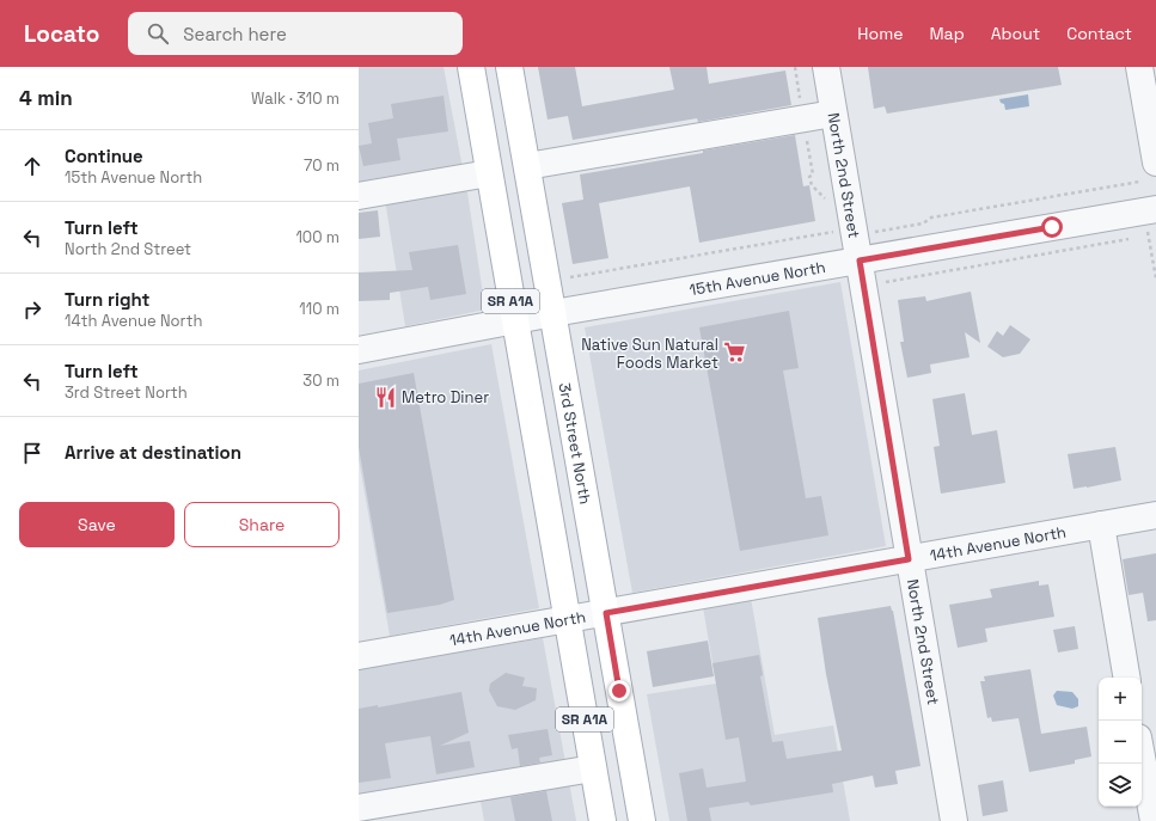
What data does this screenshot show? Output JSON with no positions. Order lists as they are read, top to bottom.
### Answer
{
  "streets": {
    "main road": ["SR A1A", "3rd Street North"],
    "street": ["North 2nd Street", "15th Avenue North", "14th Avenue North"]
  },
  "crossings": [
    ["North 2nd Street", "15th Avenue North"],
    ["North 2nd Street", "14th Avenue North"],
    ["15th Avenue North", "SR A1A"],
    ["15th Avenue North", "3rd Street North"],
    ["SR A1A", "14th Avenue North"],
    ["3rd Street North", "14th Avenue North"]
  ],
  "places": {
    "supermarket": ["Native Sun Natural Foods Market"],
    "restaurant": ["Metro Diner"]
  },
  "page": {
    "header": "Locato",
    "search": "Search here",
    "nav": [
      "Home",
      "Map",
      "About",
      "Contact"
    ],
    "heading": ["4 min", "Walk · 310 m"],
    "list": [
      ["Continue", "15th Avenue North", "70 m"],
      ["Turn left", "North 2nd Street", "100 m"],
      ["Turn right", "14th Avenue North", "110 m"],
      ["Turn left", "3rd Street North", "30 m"],
      "Arrive at destination"
    ],
    "buttons": ["Save", "Share"],
    "map_buttons": ["+", "−"]
  }
}
